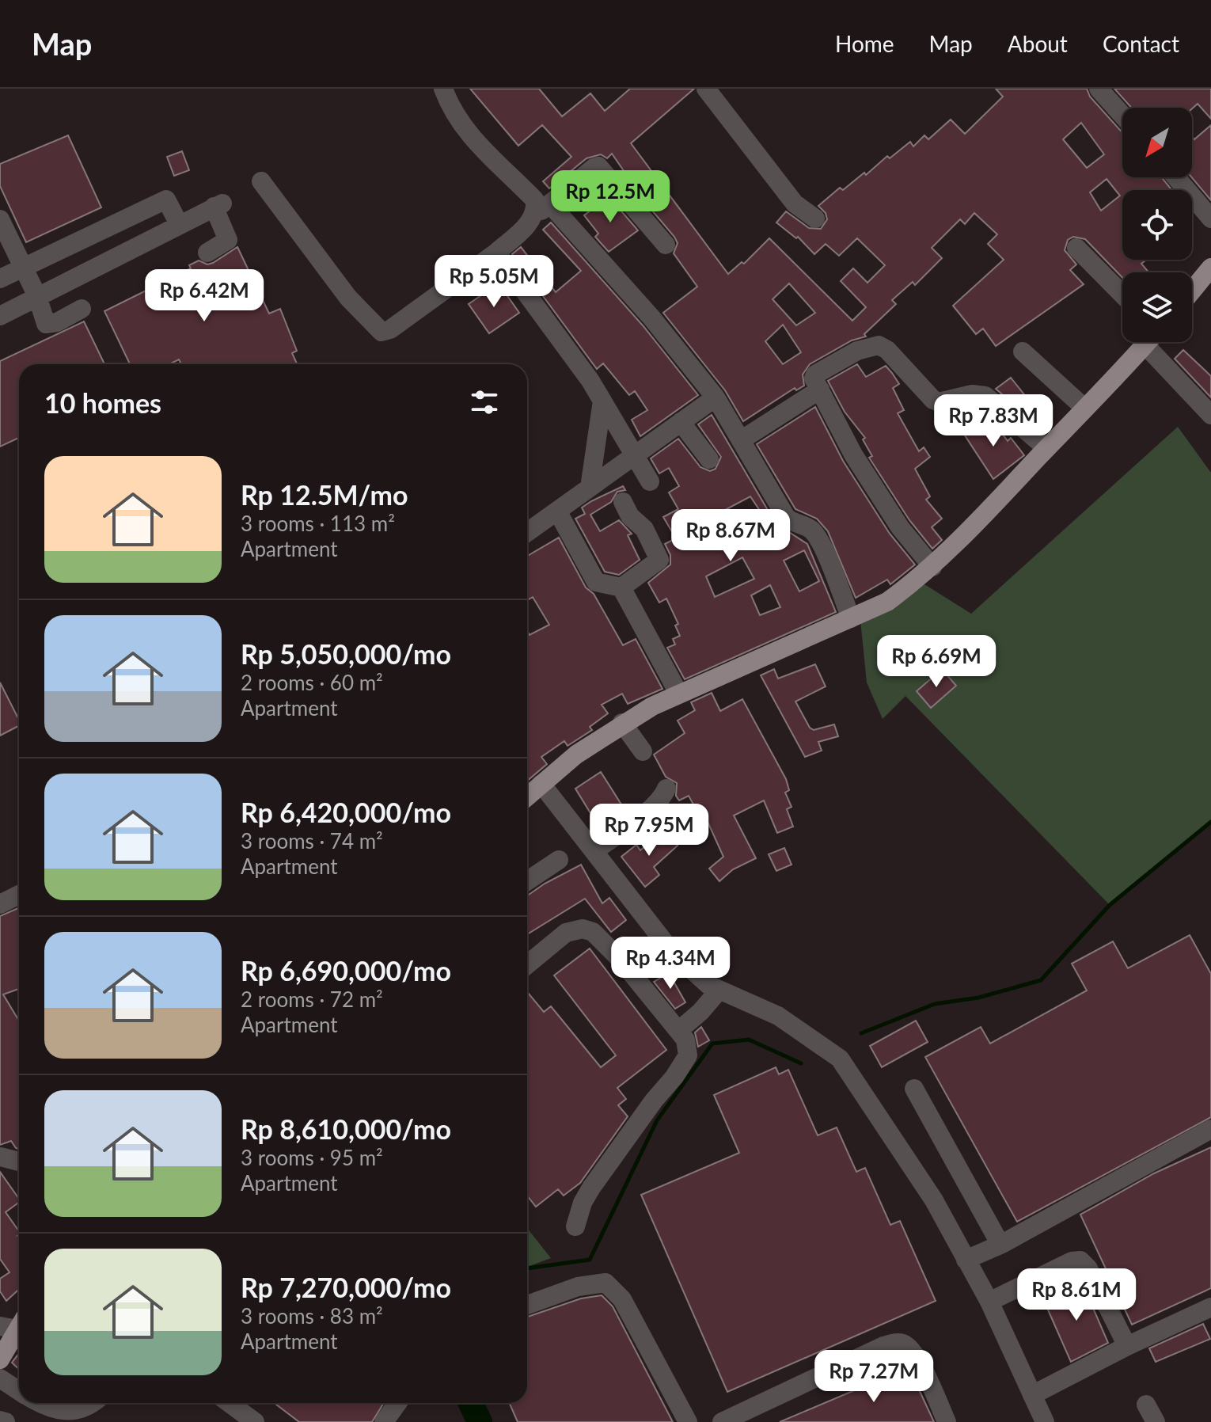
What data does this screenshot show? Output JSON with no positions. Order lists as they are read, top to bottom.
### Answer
{
  "north": "bottom left",
  "page": {
    "header": "Map",
    "nav": [
      "Home",
      "Map",
      "About",
      "Contact"
    ],
    "price": [
      "Rp 12.5M",
      "Rp 5.05M",
      "Rp 6.42M",
      "Rp 7.83M",
      "Rp 8.67M",
      "Rp 6.69M",
      "Rp 7.95M",
      "Rp 4.34M",
      "Rp 8.61M",
      "Rp 7.27M"
    ],
    "heading": "10 homes",
    "list": [
      {
        "name": "Rp 12.5M/mo",
        "note": "3 rooms · 113 m² · Apartment"
      },
      {
        "name": "Rp 5,050,000/mo",
        "note": "2 rooms · 60 m² · Apartment"
      },
      {
        "name": "Rp 6,420,000/mo",
        "note": "3 rooms · 74 m² · Apartment"
      },
      {
        "name": "Rp 6,690,000/mo",
        "note": "2 rooms · 72 m² · Apartment"
      },
      {
        "name": "Rp 8,610,000/mo",
        "note": "3 rooms · 95 m² · Apartment"
      },
      {
        "name": "Rp 7,270,000/mo",
        "note": "3 rooms · 83 m² · Apartment"
      }
    ]
  }
}
